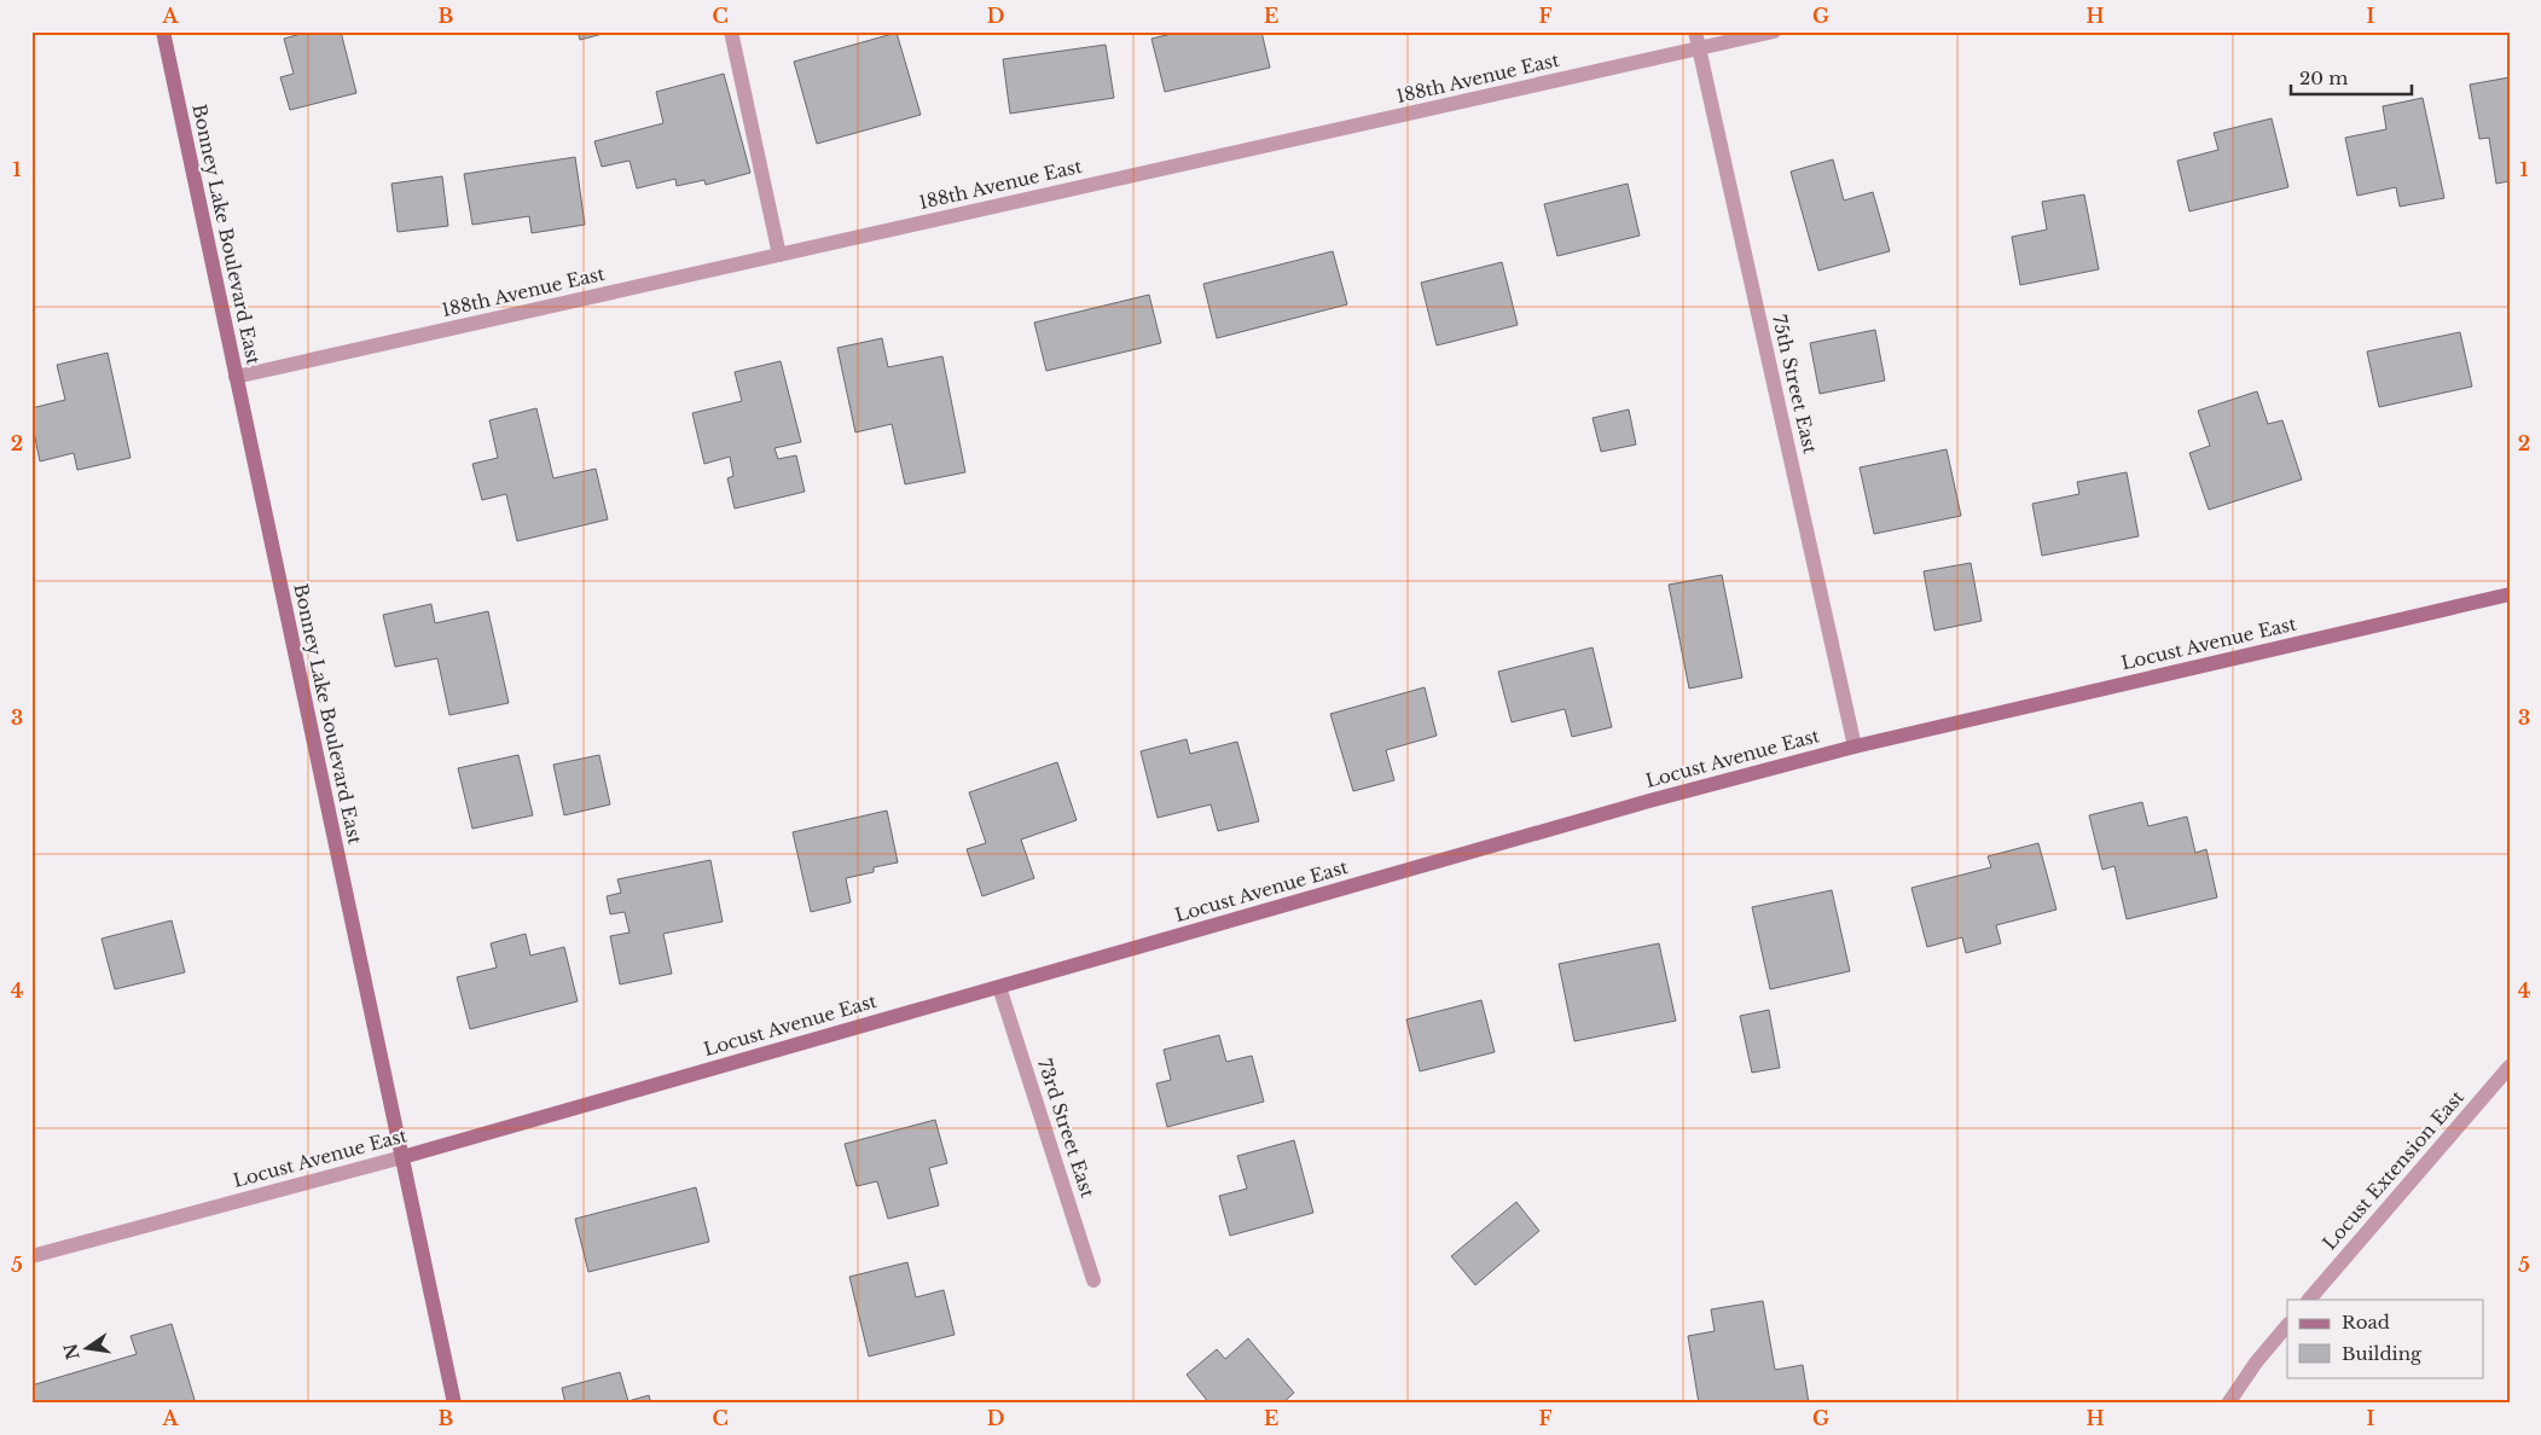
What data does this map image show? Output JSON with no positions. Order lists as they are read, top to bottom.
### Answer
{
  "streets": {
    "street": [
      "188th Avenue East",
      "Bonney Lake Boulevard East",
      "75th Street East",
      "Locust Avenue East",
      "73rd Street East",
      "Locust Extension East"
    ]
  },
  "crossings": [
    ["188th Avenue East", "Bonney Lake Boulevard East"],
    ["188th Avenue East", "75th Street East"],
    ["Bonney Lake Boulevard East", "Locust Avenue East"],
    ["75th Street East", "Locust Avenue East"],
    ["Locust Avenue East", "73rd Street East"]
  ],
  "legend": ["Road", "Building"],
  "scale_bar": "20 m",
  "north": "left",
  "grid": {
    "columns": [
      "A",
      "B",
      "C",
      "D",
      "E",
      "F",
      "G",
      "H",
      "I"
    ],
    "rows": [
      "1",
      "2",
      "3",
      "4",
      "5"
    ]
  }
}
